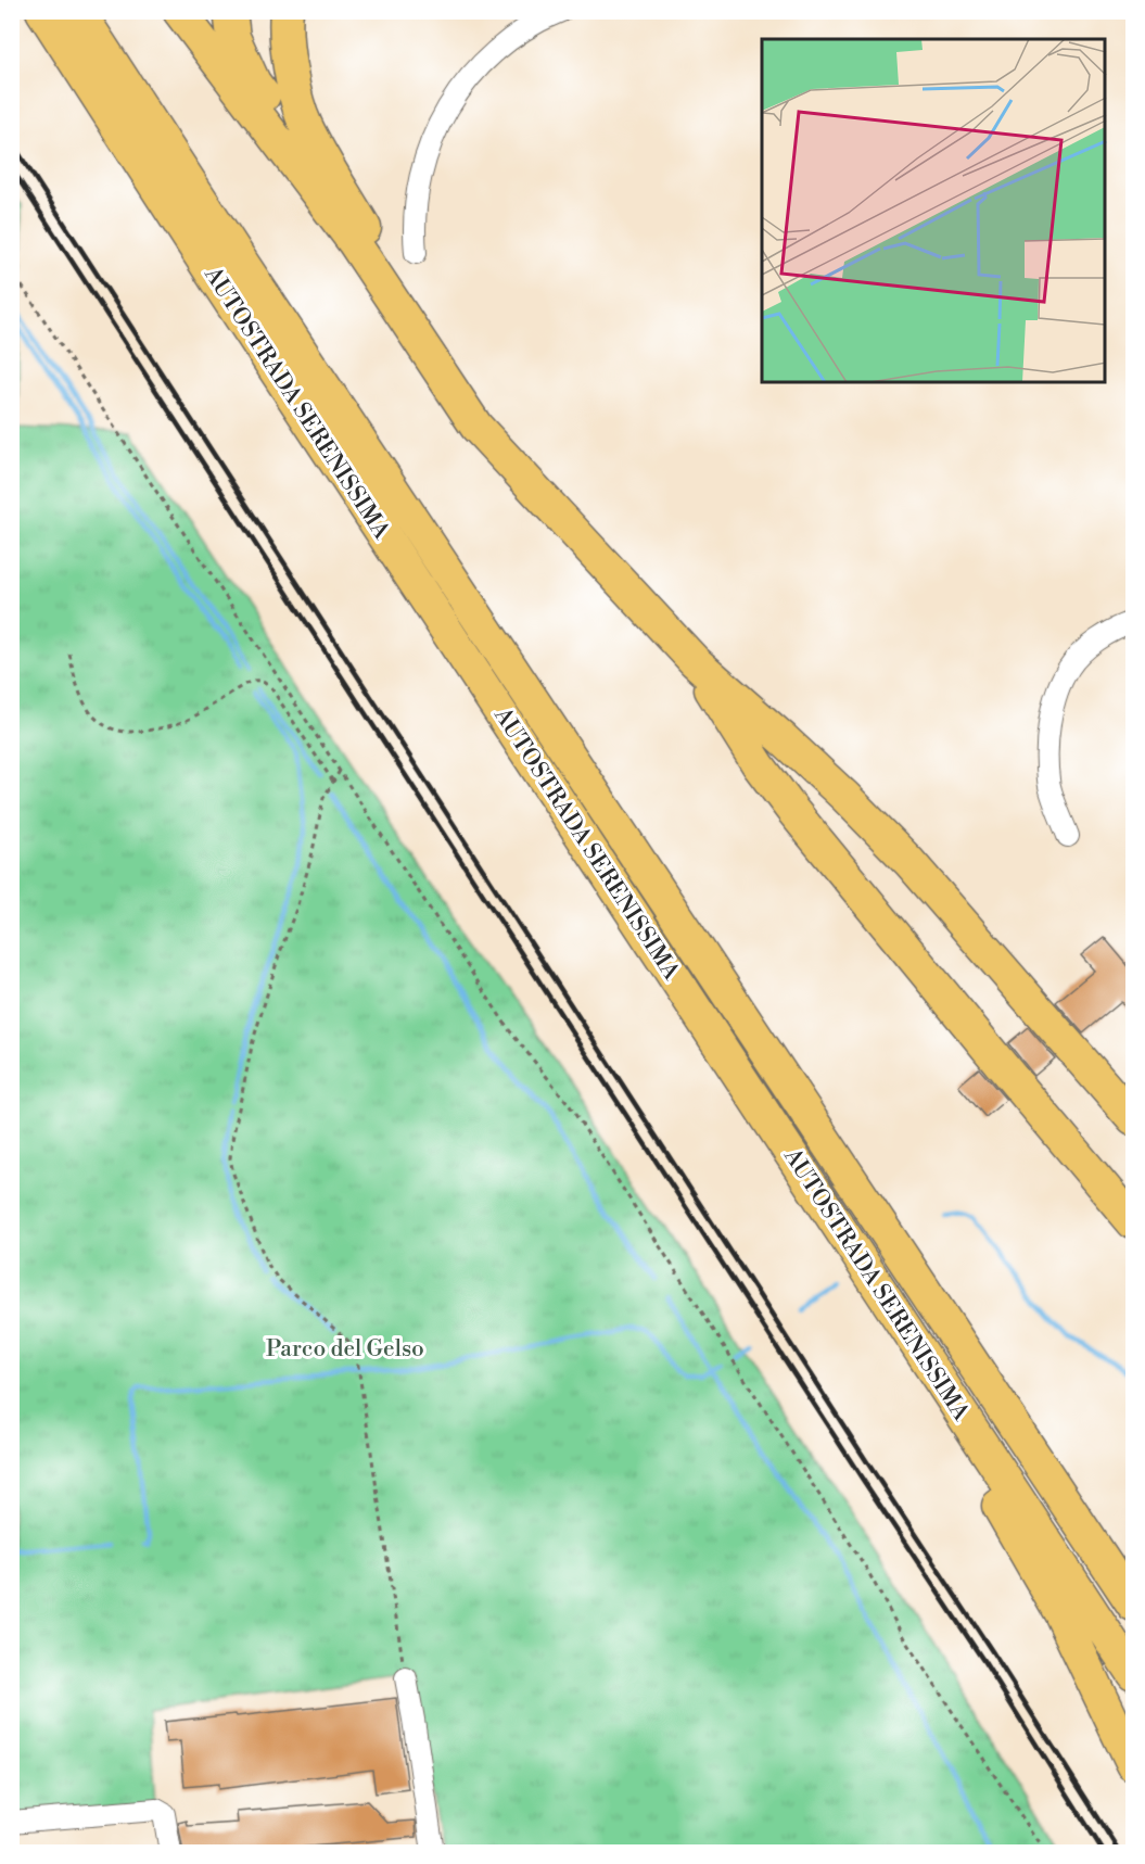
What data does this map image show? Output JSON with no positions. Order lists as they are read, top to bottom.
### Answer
{
  "streets": {
    "highway": ["AUTOSTRADA SERENISSIMA"]
  },
  "parks": ["Parco del Gelso"]
}
